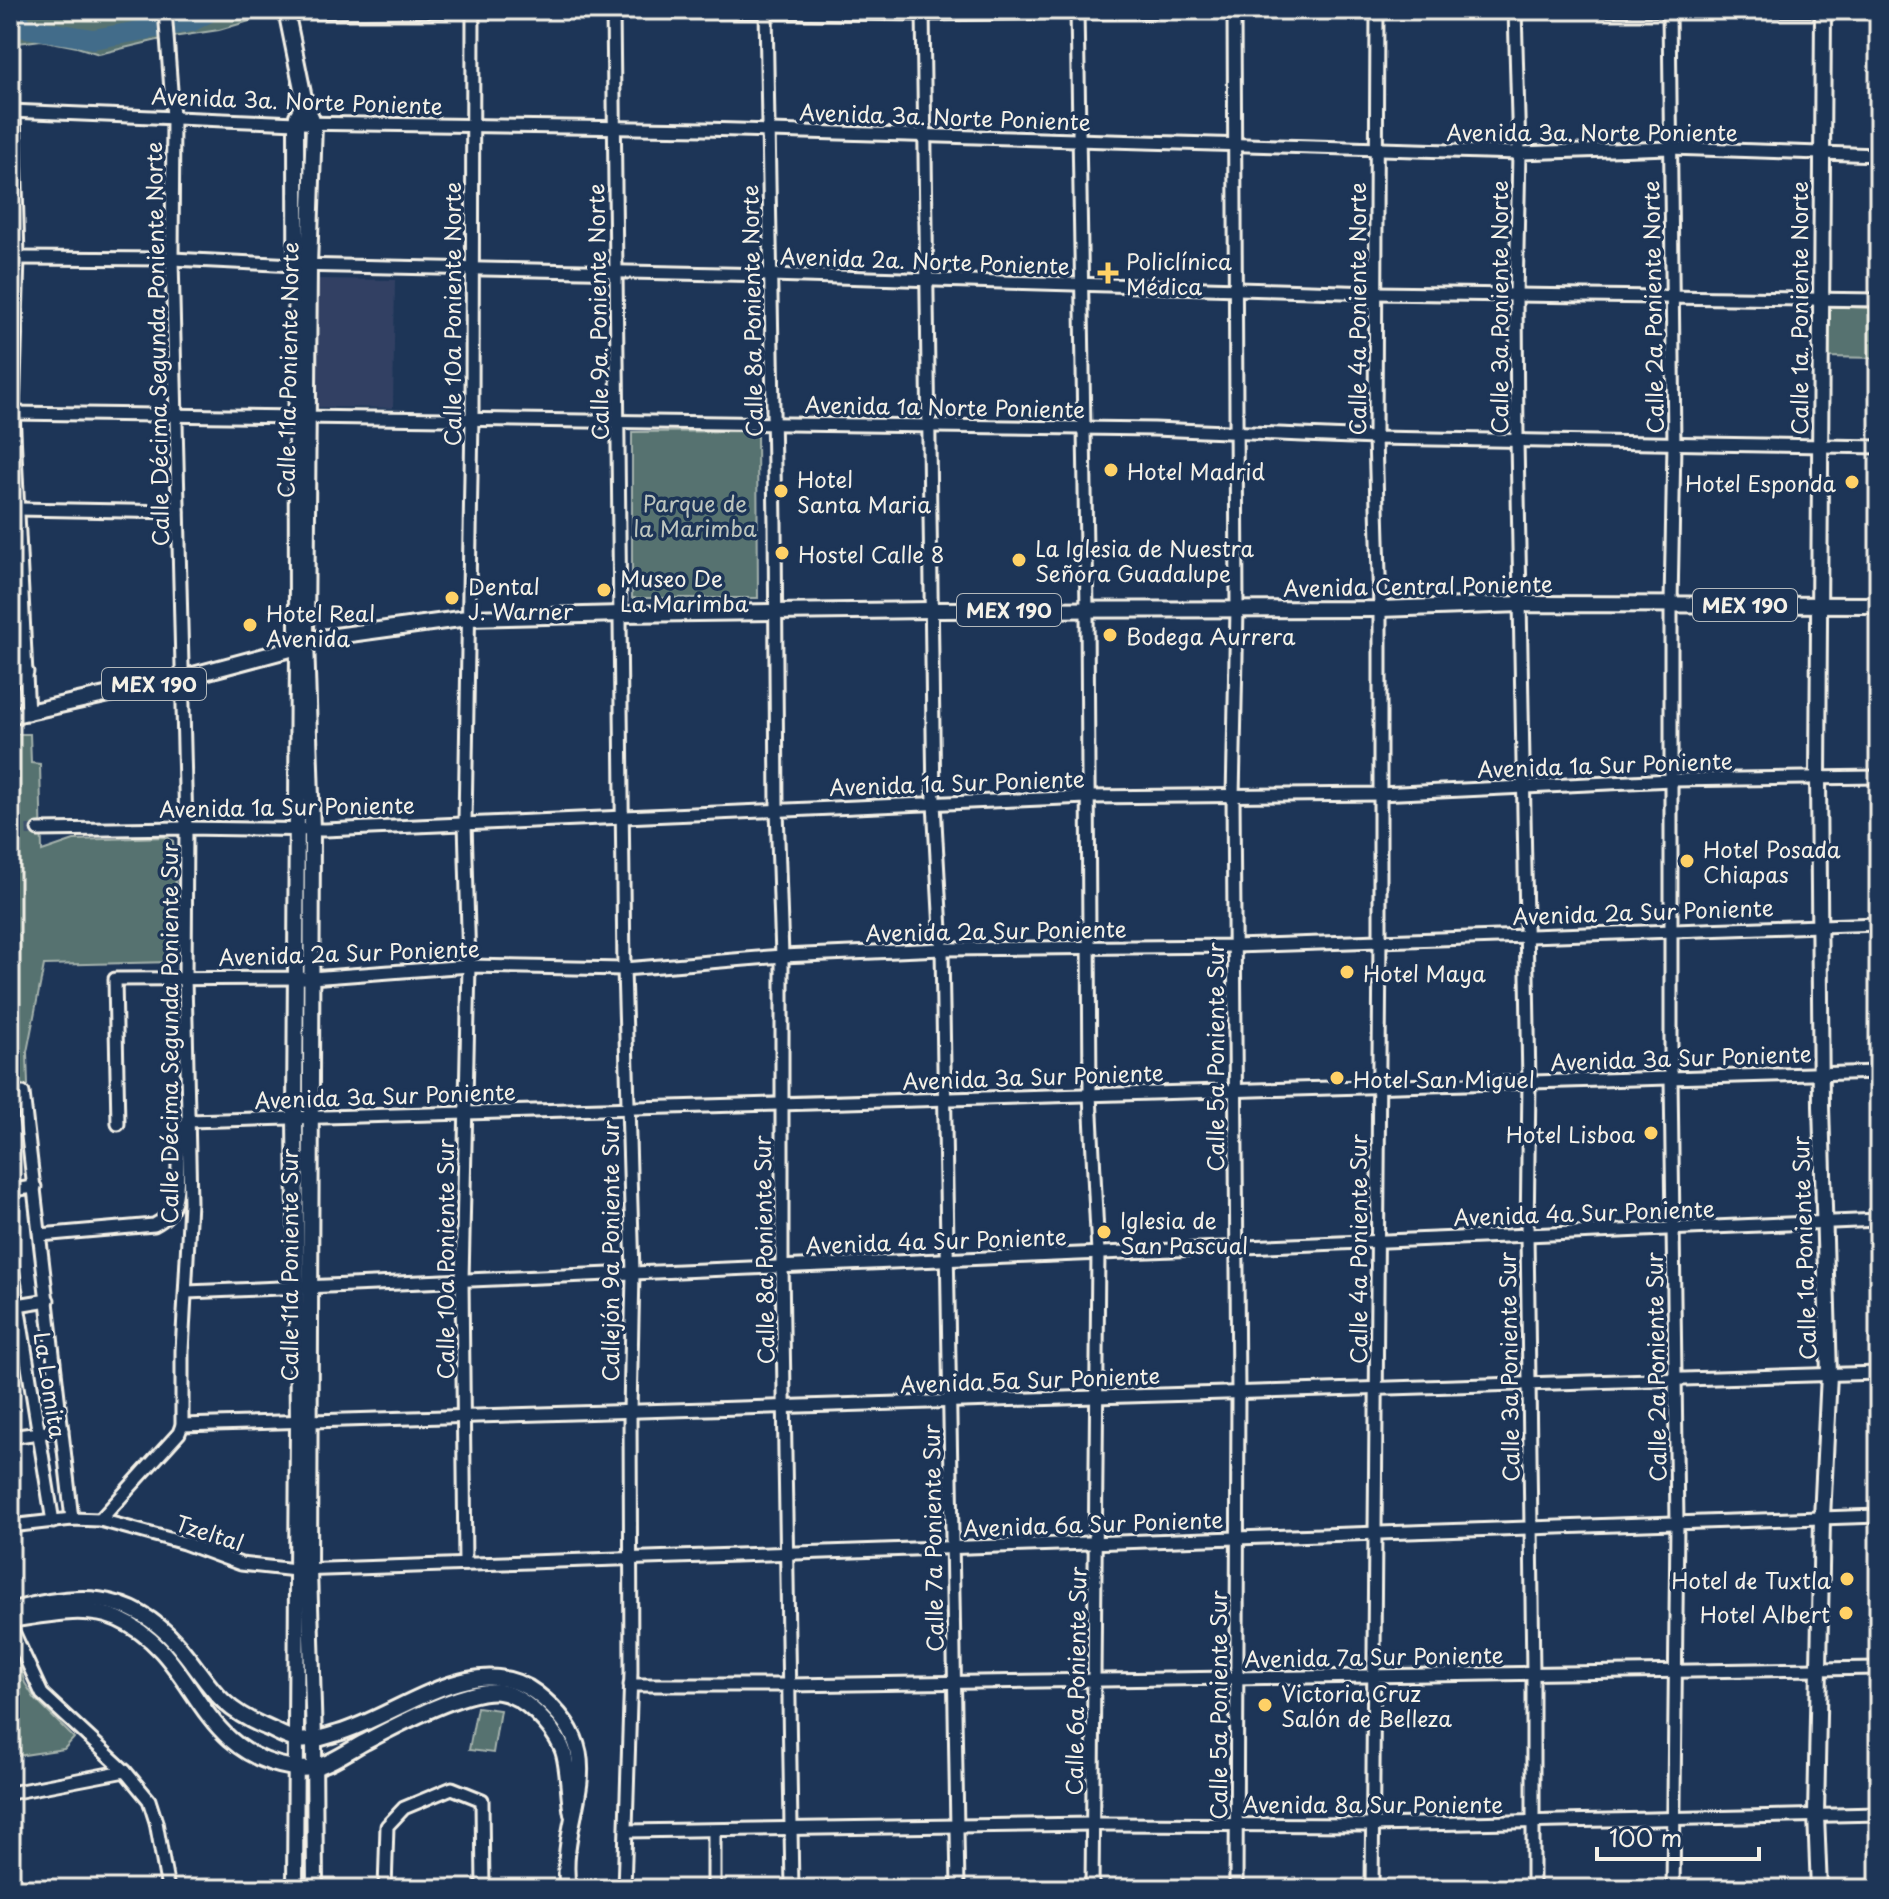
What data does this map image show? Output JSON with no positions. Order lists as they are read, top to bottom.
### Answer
{
  "streets": {
    "main road": [
      "Calle 1a. Poniente Norte",
      "Calle 11a Poniente Norte",
      "Avenida Central Poniente",
      "MEX 190",
      "Calle 1a Poniente Sur",
      "Calle 11a Poniente Sur"
    ],
    "street": [
      "Avenida 3a. Norte Poniente",
      "Avenida 2a. Norte Poniente",
      "Calle 3a Poniente Norte",
      "Calle 2a Poniente Norte",
      "Calle 4a Poniente Norte",
      "Calle 8a Poniente Norte",
      "Calle 9a. Poniente Norte",
      "Calle 10a Poniente Norte",
      "Calle Décima Segunda Poniente Norte",
      "Avenida 1a Norte Poniente",
      "Avenida 1a Sur Poniente",
      "Avenida 2a Sur Poniente",
      "Calle Décima Segunda Poniente Sur",
      "Calle 5a Poniente Sur",
      "Avenida 3a Sur Poniente",
      "Avenida 4a Sur Poniente",
      "Calle 4a Poniente Sur",
      "Calle 8a Poniente Sur",
      "Callejón 9a Poniente Sur",
      "Calle 10a Poniente Sur",
      "Calle 3a Poniente Sur",
      "Calle 2a Poniente Sur",
      "Avenida 5a Sur Poniente",
      "La Lomita",
      "Avenida 6a Sur Poniente",
      "Tzeltal",
      "Calle 7a Poniente Sur",
      "Avenida 7a Sur Poniente",
      "Calle 6a Poniente Sur",
      "Avenida 8a Sur Poniente"
    ]
  },
  "crossings": [
    ["Avenida 3a. Norte Poniente", "Calle 3a Poniente Norte"],
    ["Avenida 3a. Norte Poniente", "Calle 2a Poniente Norte"],
    ["Avenida 3a. Norte Poniente", "Calle 1a. Poniente Norte"],
    ["Avenida 3a. Norte Poniente", "Calle 4a Poniente Norte"],
    ["Avenida 3a. Norte Poniente", "Calle 8a Poniente Norte"],
    ["Avenida 3a. Norte Poniente", "Calle 9a. Poniente Norte"],
    ["Avenida 3a. Norte Poniente", "Calle 10a Poniente Norte"],
    ["Avenida 3a. Norte Poniente", "Calle Décima Segunda Poniente Norte"],
    ["Avenida 3a. Norte Poniente", "Calle 11a Poniente Norte"],
    ["Avenida 3a. Norte Poniente", "Calle 5a Poniente Sur"],
    ["Avenida 3a. Norte Poniente", "Calle 7a Poniente Sur"],
    ["Avenida 3a. Norte Poniente", "Calle 6a Poniente Sur"],
    ["Avenida 2a. Norte Poniente", "Calle 3a Poniente Norte"],
    ["Avenida 2a. Norte Poniente", "Calle 2a Poniente Norte"],
    ["Avenida 2a. Norte Poniente", "Calle 1a. Poniente Norte"],
    ["Avenida 2a. Norte Poniente", "Calle 4a Poniente Norte"],
    ["Avenida 2a. Norte Poniente", "Calle 8a Poniente Norte"],
    ["Avenida 2a. Norte Poniente", "Calle 9a. Poniente Norte"],
    ["Avenida 2a. Norte Poniente", "Calle 10a Poniente Norte"],
    ["Avenida 2a. Norte Poniente", "Calle Décima Segunda Poniente Norte"],
    ["Avenida 2a. Norte Poniente", "Calle 11a Poniente Norte"],
    ["Avenida 2a. Norte Poniente", "Calle 5a Poniente Sur"],
    ["Avenida 2a. Norte Poniente", "Calle 7a Poniente Sur"],
    ["Avenida 2a. Norte Poniente", "Calle 6a Poniente Sur"],
    ["Calle 3a Poniente Norte", "Avenida 1a Norte Poniente"],
    ["Calle 3a Poniente Norte", "Avenida Central Poniente"],
    ["Calle 3a Poniente Norte", "Calle 3a Poniente Sur"],
    ["Calle 2a Poniente Norte", "Avenida 1a Norte Poniente"],
    ["Calle 2a Poniente Norte", "Avenida Central Poniente"],
    ["Calle 2a Poniente Norte", "Calle 2a Poniente Sur"],
    ["Calle 1a. Poniente Norte", "Avenida 1a Norte Poniente"],
    ["Calle 1a. Poniente Norte", "Avenida Central Poniente"],
    ["Calle 1a. Poniente Norte", "Calle 1a Poniente Sur"],
    ["Calle 4a Poniente Norte", "Avenida 1a Norte Poniente"],
    ["Calle 4a Poniente Norte", "Avenida Central Poniente"],
    ["Calle 4a Poniente Norte", "Calle 4a Poniente Sur"],
    ["Calle 8a Poniente Norte", "Avenida 1a Norte Poniente"],
    ["Calle 8a Poniente Norte", "Avenida Central Poniente"],
    ["Calle 8a Poniente Norte", "Calle 8a Poniente Sur"],
    ["Calle 9a. Poniente Norte", "Avenida 1a Norte Poniente"],
    ["Calle 9a. Poniente Norte", "Avenida Central Poniente"],
    ["Calle 9a. Poniente Norte", "Callejón 9a Poniente Sur"],
    ["Calle 10a Poniente Norte", "Avenida 1a Norte Poniente"],
    ["Calle 10a Poniente Norte", "Avenida Central Poniente"],
    ["Calle 10a Poniente Norte", "Calle 10a Poniente Sur"],
    ["Calle Décima Segunda Poniente Norte", "Avenida 1a Norte Poniente"],
    ["Calle Décima Segunda Poniente Norte", "Avenida Central Poniente"],
    ["Calle Décima Segunda Poniente Norte", "Calle Décima Segunda Poniente Sur"],
    ["Calle 11a Poniente Norte", "Avenida 1a Norte Poniente"],
    ["Calle 11a Poniente Norte", "Avenida Central Poniente"],
    ["Calle 11a Poniente Norte", "Calle 11a Poniente Sur"],
    ["Avenida 1a Norte Poniente", "Calle 5a Poniente Sur"],
    ["Avenida 1a Norte Poniente", "Calle 7a Poniente Sur"],
    ["Avenida 1a Norte Poniente", "Calle 6a Poniente Sur"],
    ["Avenida Central Poniente", "Calle Décima Segunda Poniente Sur"],
    ["Avenida Central Poniente", "Calle 5a Poniente Sur"],
    ["Avenida Central Poniente", "Calle 1a Poniente Sur"],
    ["Avenida Central Poniente", "Calle 4a Poniente Sur"],
    ["Avenida Central Poniente", "Calle 8a Poniente Sur"],
    ["Avenida Central Poniente", "Callejón 9a Poniente Sur"],
    ["Avenida Central Poniente", "Calle 10a Poniente Sur"],
    ["Avenida Central Poniente", "Calle 11a Poniente Sur"],
    ["Avenida Central Poniente", "Calle 3a Poniente Sur"],
    ["Avenida Central Poniente", "Calle 2a Poniente Sur"],
    ["Avenida Central Poniente", "Calle 7a Poniente Sur"],
    ["Avenida Central Poniente", "Calle 6a Poniente Sur"],
    ["Avenida 1a Sur Poniente", "Calle Décima Segunda Poniente Sur"],
    ["Avenida 1a Sur Poniente", "Calle 5a Poniente Sur"],
    ["Avenida 1a Sur Poniente", "Calle 1a Poniente Sur"],
    ["Avenida 1a Sur Poniente", "Calle 4a Poniente Sur"],
    ["Avenida 1a Sur Poniente", "Calle 8a Poniente Sur"],
    ["Avenida 1a Sur Poniente", "Callejón 9a Poniente Sur"],
    ["Avenida 1a Sur Poniente", "Calle 10a Poniente Sur"],
    ["Avenida 1a Sur Poniente", "Calle 11a Poniente Sur"],
    ["Avenida 1a Sur Poniente", "Calle 3a Poniente Sur"],
    ["Avenida 1a Sur Poniente", "Calle 2a Poniente Sur"],
    ["Avenida 1a Sur Poniente", "Calle 7a Poniente Sur"],
    ["Avenida 1a Sur Poniente", "Calle 6a Poniente Sur"],
    ["Avenida 2a Sur Poniente", "Calle Décima Segunda Poniente Sur"],
    ["Avenida 2a Sur Poniente", "Calle 5a Poniente Sur"],
    ["Avenida 2a Sur Poniente", "Calle 1a Poniente Sur"],
    ["Avenida 2a Sur Poniente", "Calle 4a Poniente Sur"],
    ["Avenida 2a Sur Poniente", "Calle 8a Poniente Sur"],
    ["Avenida 2a Sur Poniente", "Callejón 9a Poniente Sur"],
    ["Avenida 2a Sur Poniente", "Calle 10a Poniente Sur"],
    ["Avenida 2a Sur Poniente", "Calle 11a Poniente Sur"],
    ["Avenida 2a Sur Poniente", "Calle 3a Poniente Sur"],
    ["Avenida 2a Sur Poniente", "Calle 2a Poniente Sur"],
    ["Avenida 2a Sur Poniente", "Calle 7a Poniente Sur"],
    ["Avenida 2a Sur Poniente", "Calle 6a Poniente Sur"],
    ["Calle Décima Segunda Poniente Sur", "Avenida 3a Sur Poniente"],
    ["Calle Décima Segunda Poniente Sur", "Avenida 4a Sur Poniente"],
    ["Calle Décima Segunda Poniente Sur", "Avenida 5a Sur Poniente"],
    ["Calle 5a Poniente Sur", "Avenida 3a Sur Poniente"],
    ["Calle 5a Poniente Sur", "Avenida 4a Sur Poniente"],
    ["Calle 5a Poniente Sur", "Avenida 5a Sur Poniente"],
    ["Calle 5a Poniente Sur", "Avenida 6a Sur Poniente"],
    ["Calle 5a Poniente Sur", "Avenida 7a Sur Poniente"],
    ["Calle 5a Poniente Sur", "Avenida 8a Sur Poniente"],
    ["Avenida 3a Sur Poniente", "Calle 1a Poniente Sur"],
    ["Avenida 3a Sur Poniente", "Calle 4a Poniente Sur"],
    ["Avenida 3a Sur Poniente", "Calle 8a Poniente Sur"],
    ["Avenida 3a Sur Poniente", "Callejón 9a Poniente Sur"],
    ["Avenida 3a Sur Poniente", "Calle 10a Poniente Sur"],
    ["Avenida 3a Sur Poniente", "Calle 11a Poniente Sur"],
    ["Avenida 3a Sur Poniente", "Calle 3a Poniente Sur"],
    ["Avenida 3a Sur Poniente", "Calle 2a Poniente Sur"],
    ["Avenida 3a Sur Poniente", "Calle 7a Poniente Sur"],
    ["Avenida 3a Sur Poniente", "Calle 6a Poniente Sur"],
    ["Avenida 4a Sur Poniente", "Calle 1a Poniente Sur"],
    ["Avenida 4a Sur Poniente", "Calle 4a Poniente Sur"],
    ["Avenida 4a Sur Poniente", "Calle 8a Poniente Sur"],
    ["Avenida 4a Sur Poniente", "Callejón 9a Poniente Sur"],
    ["Avenida 4a Sur Poniente", "Calle 10a Poniente Sur"],
    ["Avenida 4a Sur Poniente", "Calle 11a Poniente Sur"],
    ["Avenida 4a Sur Poniente", "Calle 3a Poniente Sur"],
    ["Avenida 4a Sur Poniente", "Calle 2a Poniente Sur"],
    ["Avenida 4a Sur Poniente", "Calle 7a Poniente Sur"],
    ["Avenida 4a Sur Poniente", "Calle 6a Poniente Sur"],
    ["Calle 1a Poniente Sur", "Avenida 5a Sur Poniente"],
    ["Calle 1a Poniente Sur", "Avenida 6a Sur Poniente"],
    ["Calle 1a Poniente Sur", "Avenida 7a Sur Poniente"],
    ["Calle 1a Poniente Sur", "Avenida 8a Sur Poniente"],
    ["Calle 4a Poniente Sur", "Avenida 5a Sur Poniente"],
    ["Calle 4a Poniente Sur", "Avenida 6a Sur Poniente"],
    ["Calle 4a Poniente Sur", "Avenida 7a Sur Poniente"],
    ["Calle 4a Poniente Sur", "Avenida 8a Sur Poniente"],
    ["Calle 8a Poniente Sur", "Avenida 5a Sur Poniente"],
    ["Calle 8a Poniente Sur", "Avenida 6a Sur Poniente"],
    ["Calle 8a Poniente Sur", "Avenida 7a Sur Poniente"],
    ["Calle 8a Poniente Sur", "Avenida 8a Sur Poniente"],
    ["Callejón 9a Poniente Sur", "Avenida 5a Sur Poniente"],
    ["Callejón 9a Poniente Sur", "Avenida 6a Sur Poniente"],
    ["Callejón 9a Poniente Sur", "Avenida 7a Sur Poniente"],
    ["Callejón 9a Poniente Sur", "Avenida 8a Sur Poniente"],
    ["Calle 10a Poniente Sur", "Avenida 5a Sur Poniente"],
    ["Calle 10a Poniente Sur", "Avenida 6a Sur Poniente"],
    ["Calle 11a Poniente Sur", "Avenida 5a Sur Poniente"],
    ["Calle 11a Poniente Sur", "Avenida 6a Sur Poniente"],
    ["Calle 11a Poniente Sur", "Tzeltal"],
    ["Calle 3a Poniente Sur", "Avenida 5a Sur Poniente"],
    ["Calle 3a Poniente Sur", "Avenida 6a Sur Poniente"],
    ["Calle 3a Poniente Sur", "Avenida 7a Sur Poniente"],
    ["Calle 3a Poniente Sur", "Avenida 8a Sur Poniente"],
    ["Calle 2a Poniente Sur", "Avenida 5a Sur Poniente"],
    ["Calle 2a Poniente Sur", "Avenida 6a Sur Poniente"],
    ["Calle 2a Poniente Sur", "Avenida 7a Sur Poniente"],
    ["Calle 2a Poniente Sur", "Avenida 8a Sur Poniente"],
    ["Avenida 5a Sur Poniente", "Calle 7a Poniente Sur"],
    ["Avenida 5a Sur Poniente", "Calle 6a Poniente Sur"],
    ["La Lomita", "Tzeltal"],
    ["Avenida 6a Sur Poniente", "Tzeltal"],
    ["Avenida 6a Sur Poniente", "Calle 7a Poniente Sur"],
    ["Avenida 6a Sur Poniente", "Calle 6a Poniente Sur"],
    ["Calle 7a Poniente Sur", "Avenida 7a Sur Poniente"],
    ["Calle 7a Poniente Sur", "Avenida 8a Sur Poniente"],
    ["Avenida 7a Sur Poniente", "Calle 6a Poniente Sur"],
    ["Calle 6a Poniente Sur", "Avenida 8a Sur Poniente"]
  ],
  "parks": ["Parque de la Marimba"],
  "places": {
    "health": ["Policlínica Médica"],
    "other": [
      "Hotel Madrid",
      "Hotel Esponda",
      "Hotel Santa Maria",
      "Hostel Calle 8",
      "La Iglesia de Nuestra Señora Guadalupe",
      "Museo De La Marimba",
      "Dental J. Warner",
      "Hotel Real Avenida",
      "Bodega Aurrera",
      "Hotel Posada Chiapas",
      "Hotel Maya",
      "Hotel San Miguel",
      "Hotel Lisboa",
      "Iglesia de San Pascual",
      "Hotel de Tuxtla",
      "Hotel Albert",
      "Victoria Cruz Salón de Belleza"
    ]
  },
  "scale_bar": "100 m"
}
